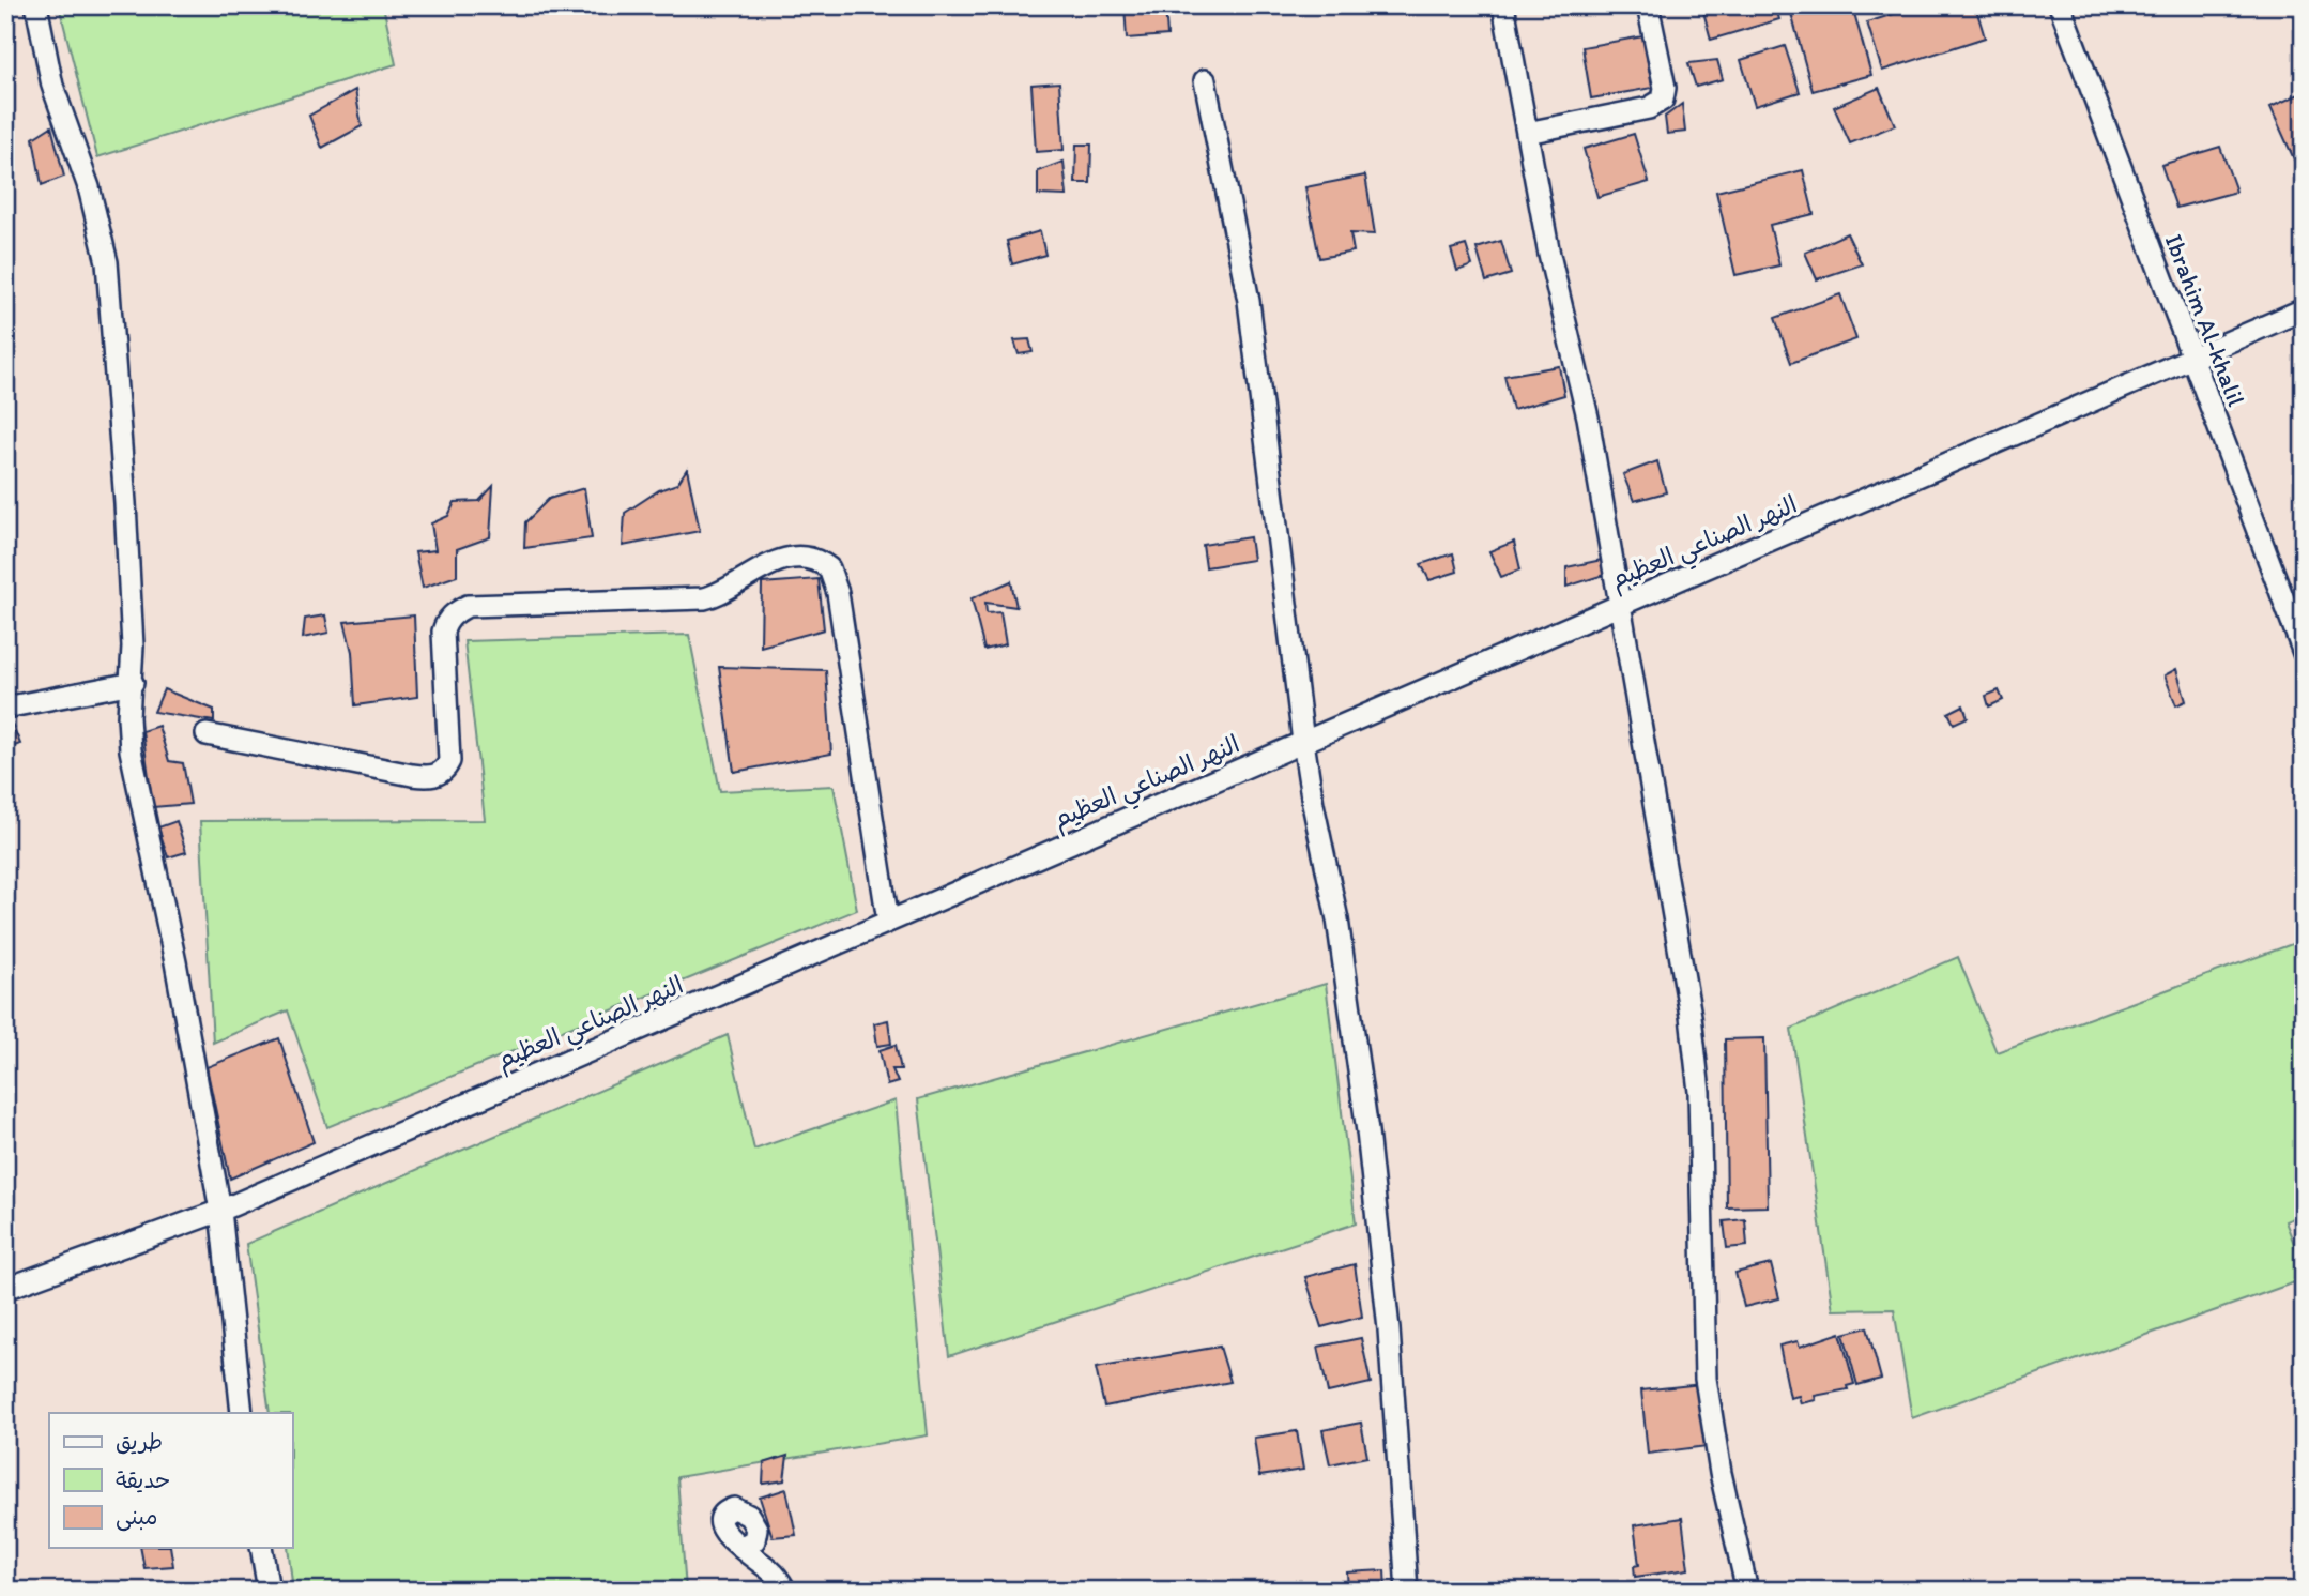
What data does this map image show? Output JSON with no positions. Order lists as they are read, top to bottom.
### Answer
{
  "streets": {
    "street": ["Ibrahim Al-khalil", "النهر الصناعي العظيم"]
  },
  "crossings": [
    ["Ibrahim Al-khalil", "النهر الصناعي العظيم"]
  ],
  "legend": ["طريق", "حديقة", "مبنى"]
}
